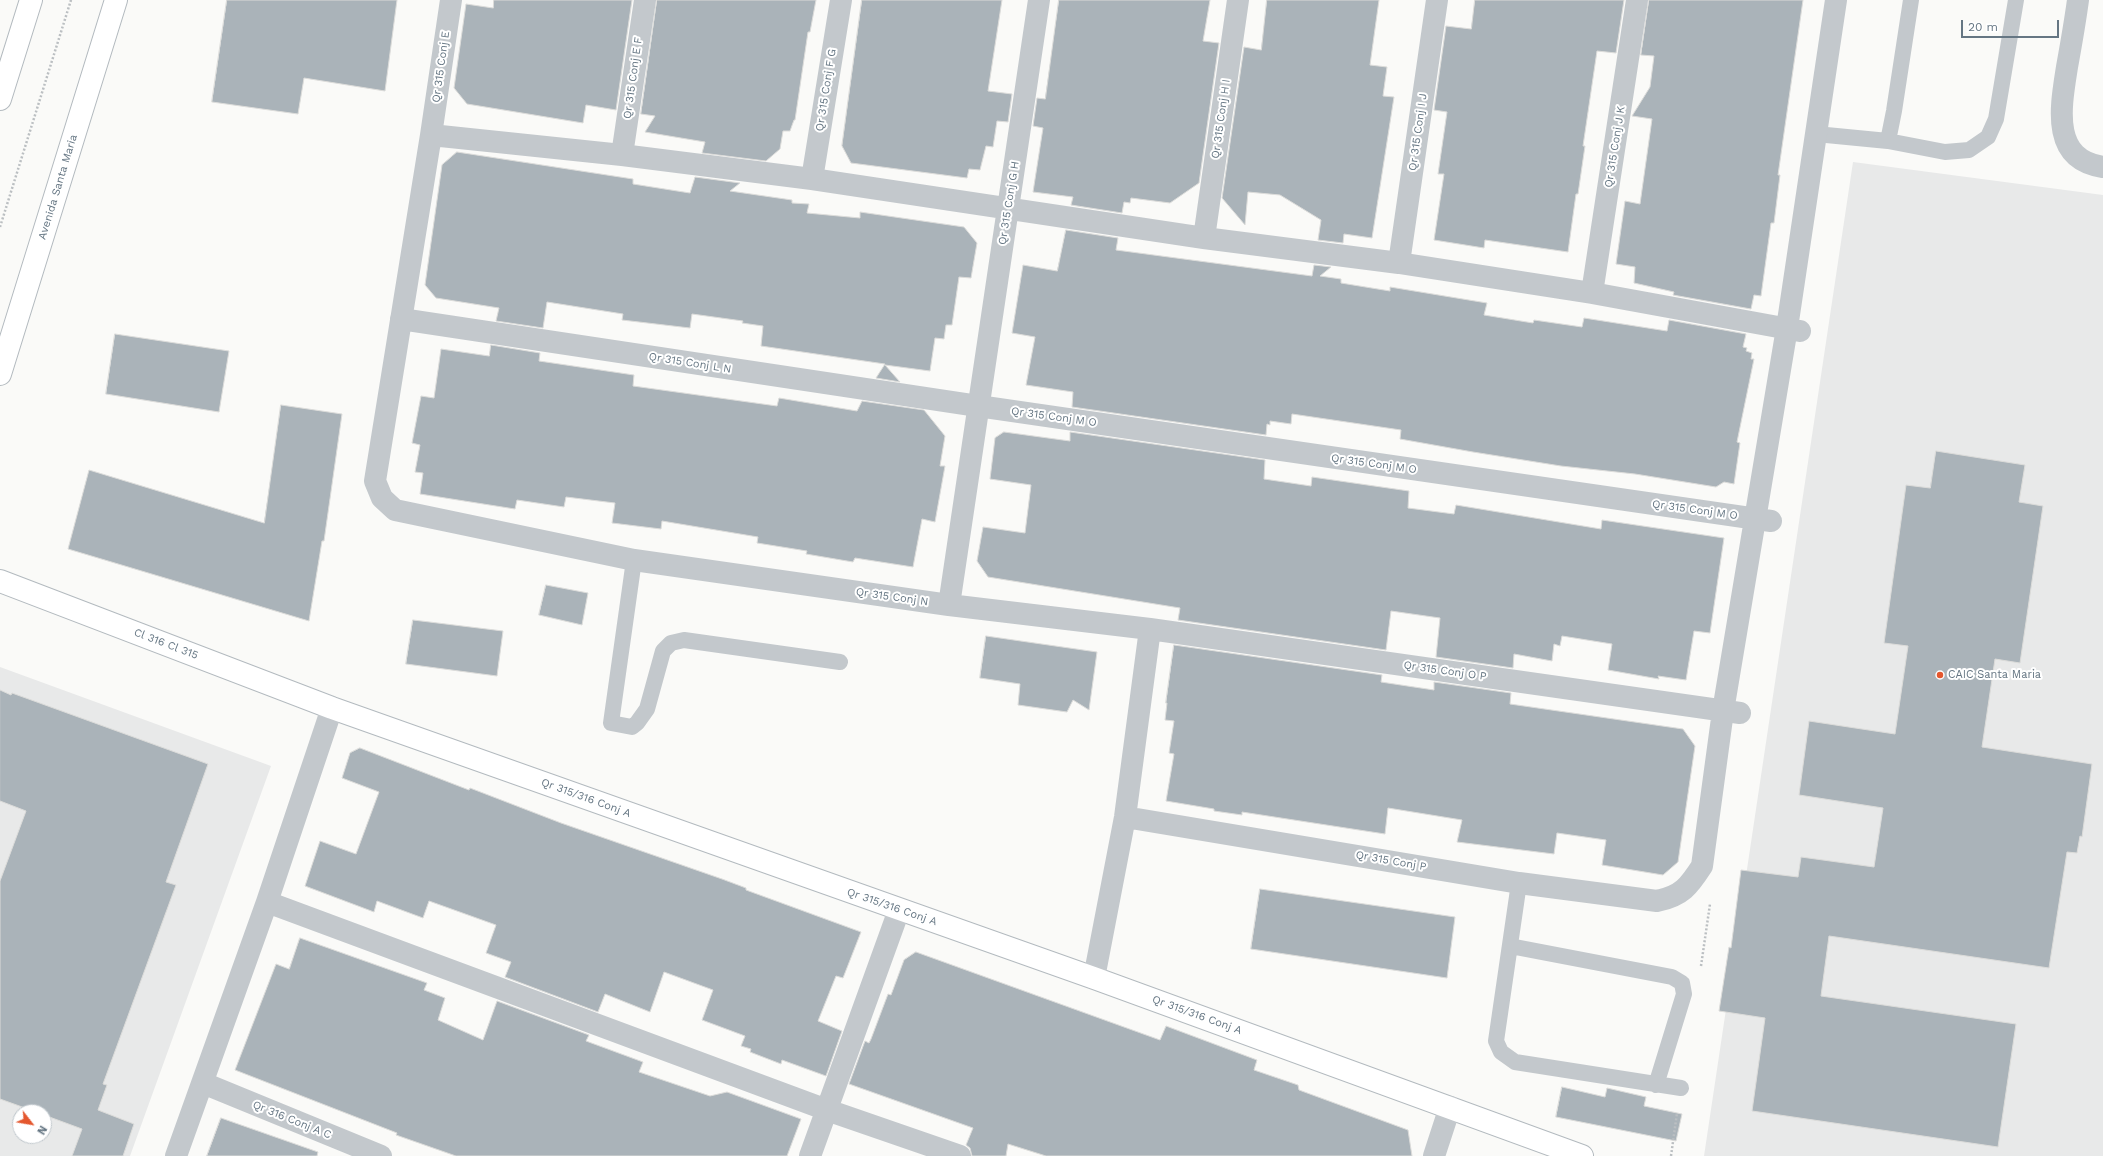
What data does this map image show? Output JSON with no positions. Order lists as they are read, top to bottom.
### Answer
{
  "streets": {
    "street": [
      "Qr 315 Conj E",
      "Qr 315 Conj E F",
      "Qr 315 Conj F G",
      "Qr 315 Conj H I",
      "Qr 315 Conj I J",
      "Qr 315 Conj J K",
      "Avenida Santa Maria",
      "Qr 315 Conj G H",
      "Qr 315 Conj L N",
      "Qr 315 Conj M O",
      "Qr 315 Conj N",
      "Cl 316 Cl 315",
      "Qr 315 Conj O P",
      "Qr 315/316 Conj A",
      "Qr 315 Conj P",
      "Qr 316 Conj A C"
    ]
  },
  "crossings": [
    ["Qr 315 Conj E", "Qr 315 Conj L N"],
    ["Qr 315 Conj E", "Qr 315 Conj N"],
    ["Qr 315 Conj G H", "Qr 315 Conj L N"],
    ["Qr 315 Conj G H", "Qr 315 Conj M O"],
    ["Qr 315 Conj G H", "Qr 315 Conj N"],
    ["Qr 315 Conj L N", "Qr 315 Conj M O"],
    ["Qr 315 Conj L N", "Qr 315 Conj N"],
    ["Qr 315 Conj N", "Qr 315 Conj O P"],
    ["Cl 316 Cl 315", "Qr 315/316 Conj A"],
    ["Qr 315 Conj O P", "Qr 315 Conj P"]
  ],
  "places": ["CAIC Santa Maria"],
  "scale_bar": "20 m",
  "north": "bottom right"
}
